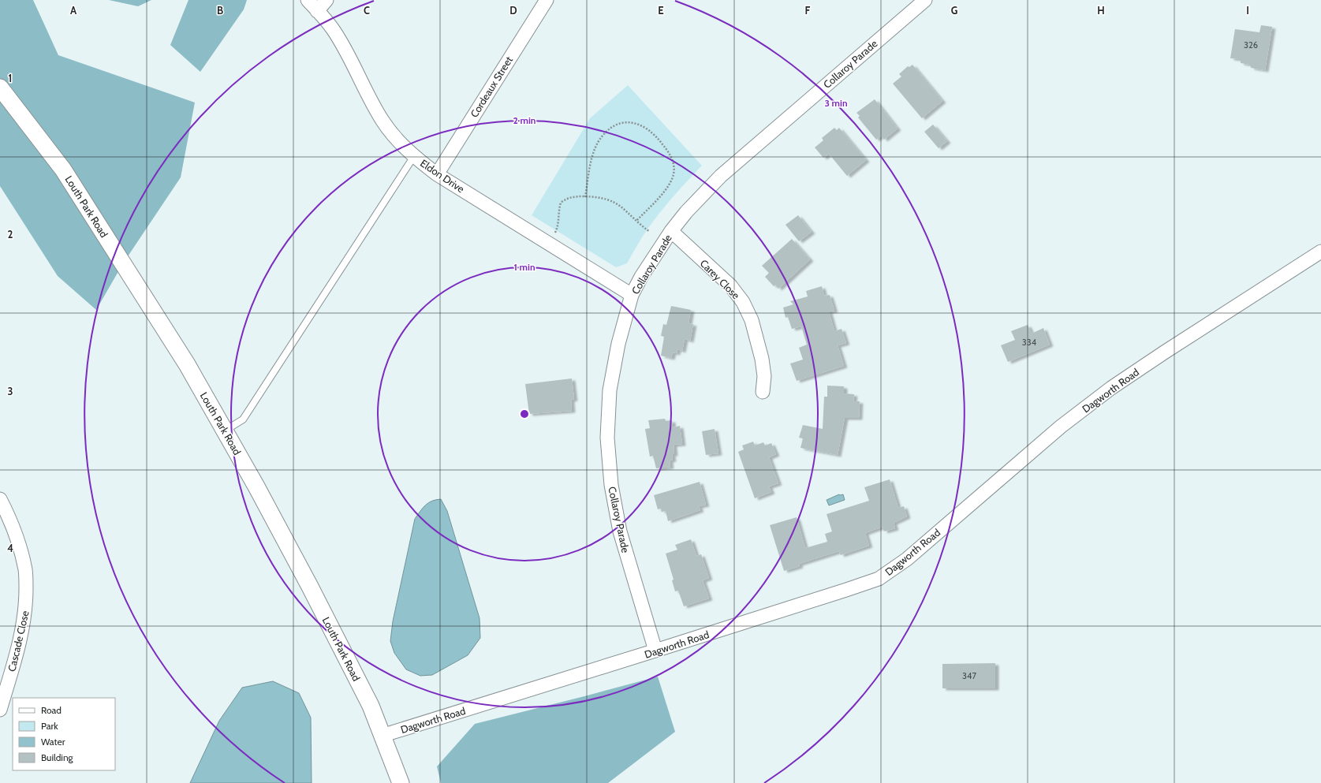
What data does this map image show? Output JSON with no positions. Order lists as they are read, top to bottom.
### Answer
{
  "streets": {
    "street": [
      "Collaroy Parade",
      "Cordeaux Street",
      "Eldon Drive",
      "Louth Park Road",
      "Carey Close",
      "Dagworth Road",
      "Cascade Close"
    ]
  },
  "crossings": [
    ["Collaroy Parade", "Eldon Drive"],
    ["Collaroy Parade", "Carey Close"],
    ["Collaroy Parade", "Dagworth Road"],
    ["Cordeaux Street", "Eldon Drive"],
    ["Louth Park Road", "Dagworth Road"]
  ],
  "house_numbers": ["326", "334", "347"],
  "legend": [
    "Road",
    "Park",
    "Water",
    "Building"
  ],
  "grid": {
    "columns": [
      "A",
      "B",
      "C",
      "D",
      "E",
      "F",
      "G",
      "H",
      "I"
    ],
    "rows": [
      "1",
      "2",
      "3",
      "4"
    ]
  },
  "rings": ["3 min", "2 min", "1 min"]
}
